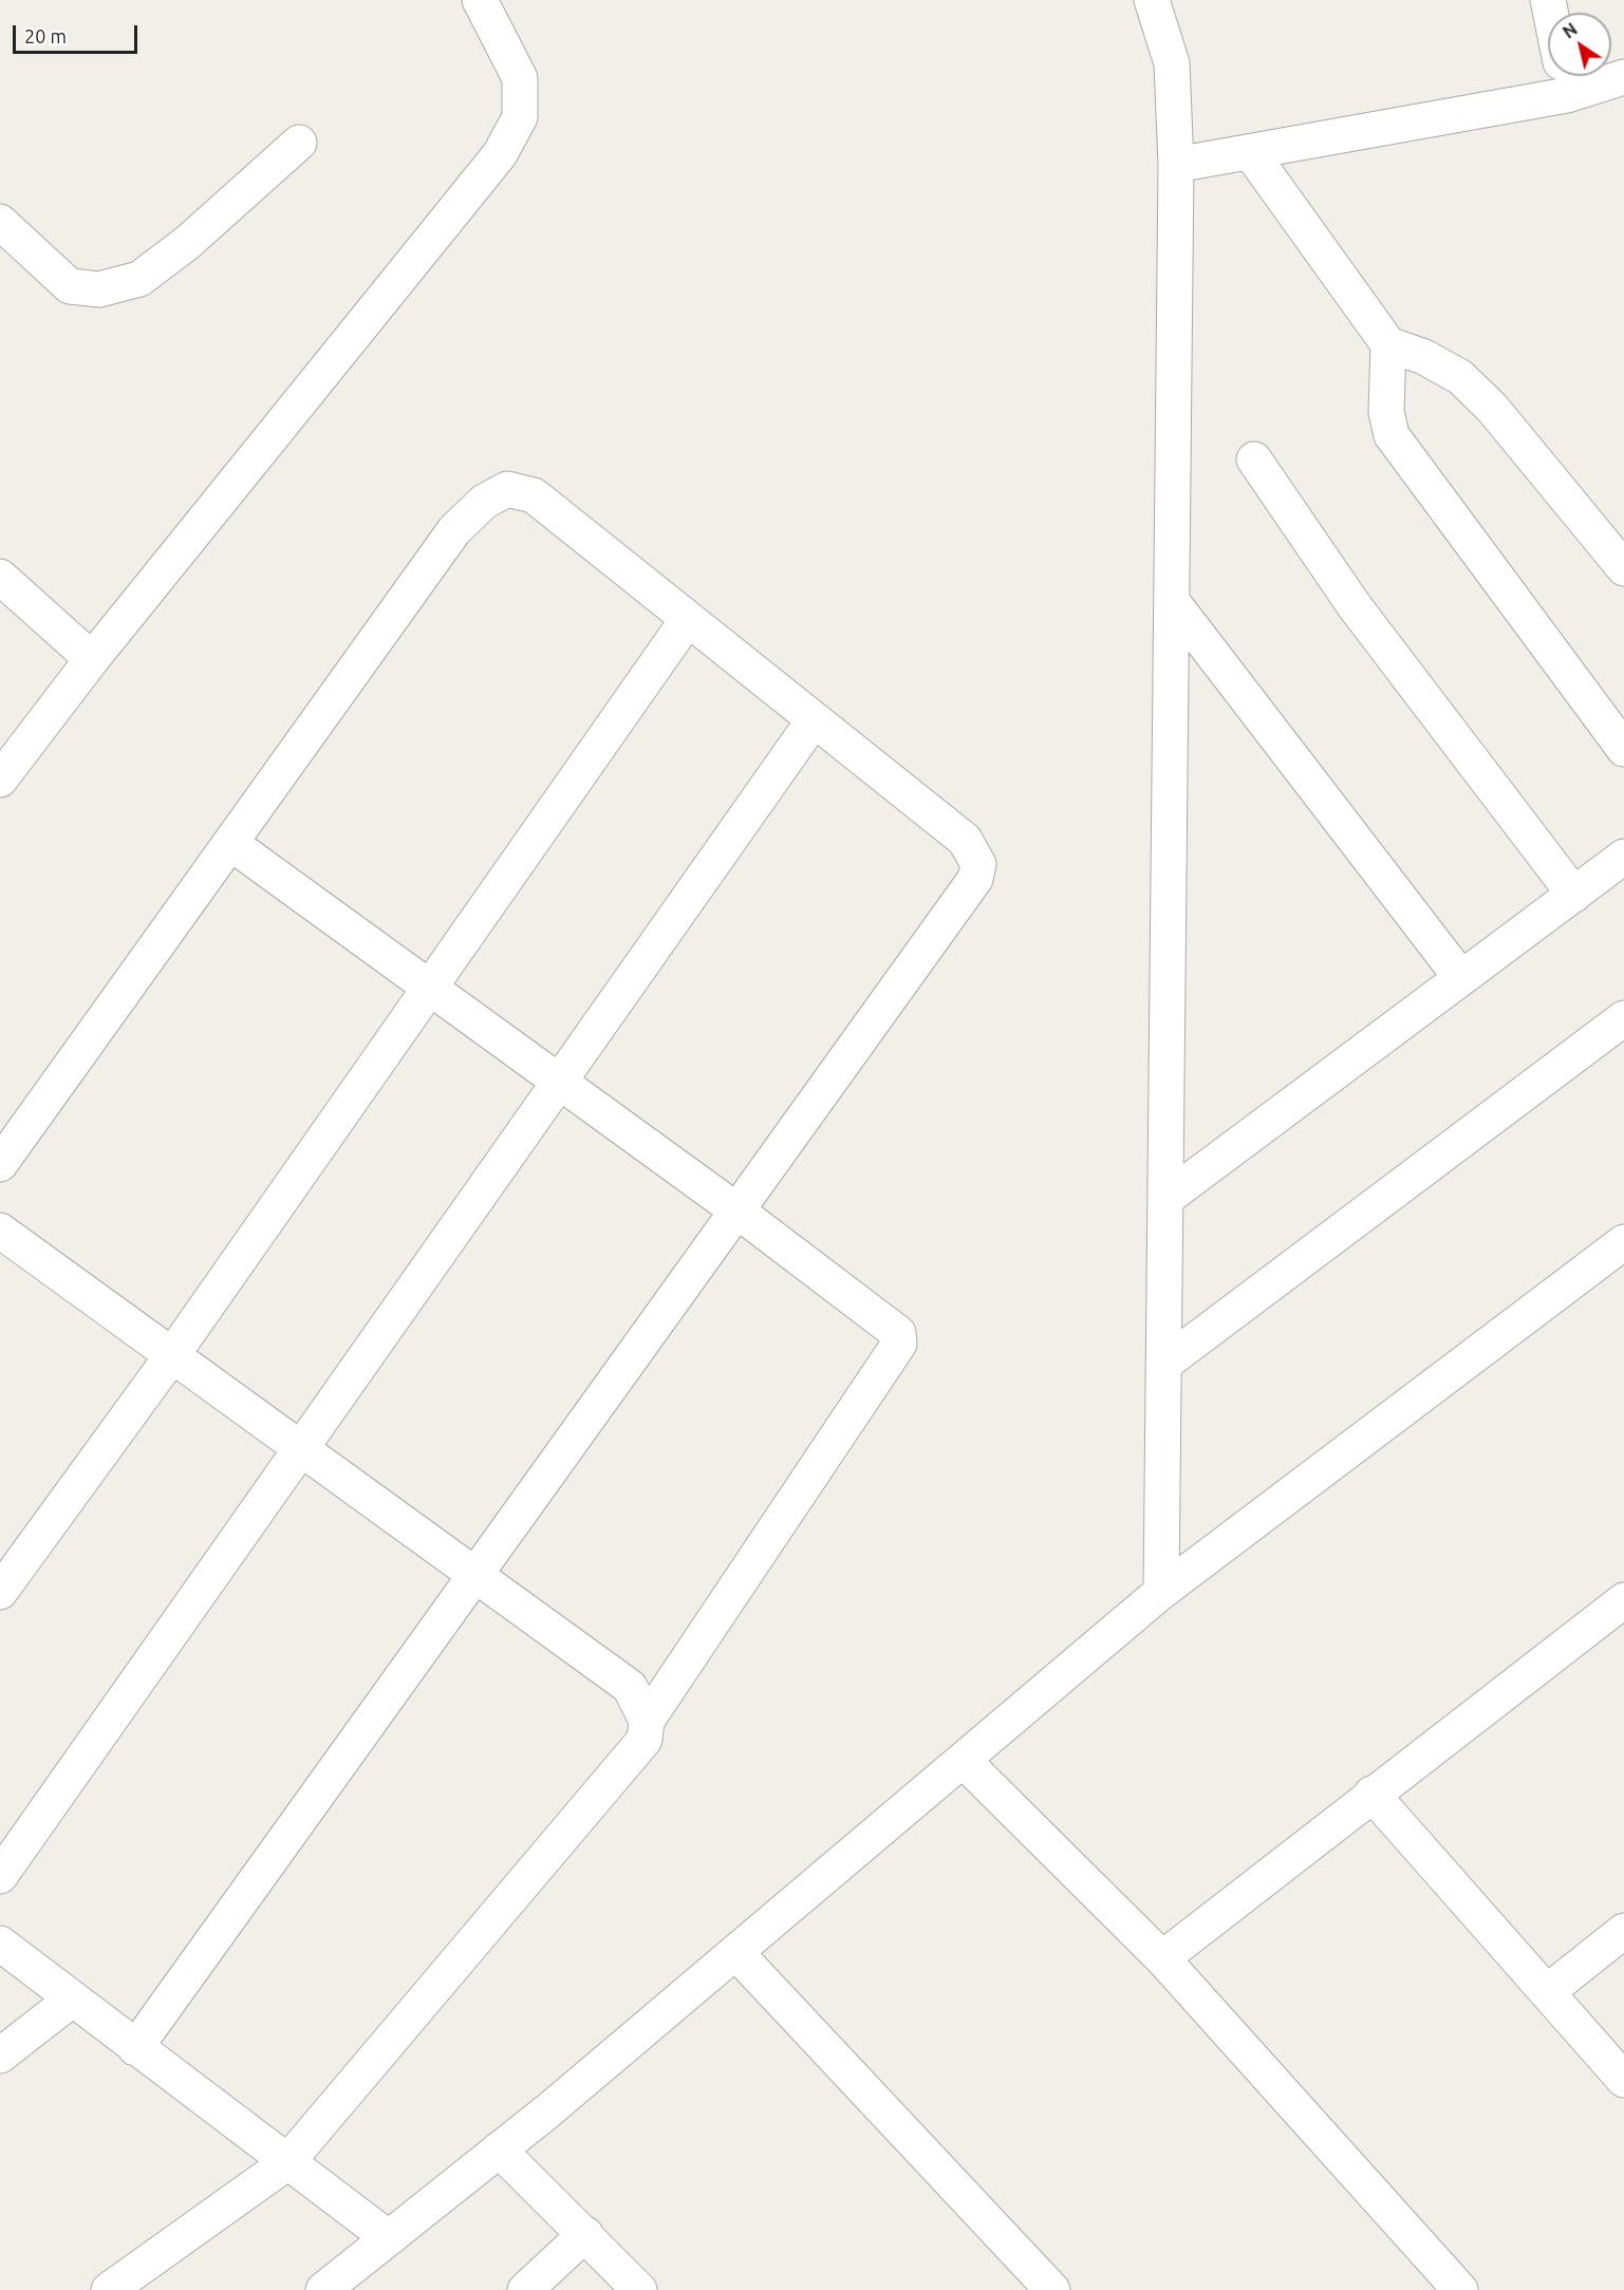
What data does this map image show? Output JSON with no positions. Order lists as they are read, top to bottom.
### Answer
{
  "scale_bar": "20 m",
  "north": "top left"
}
